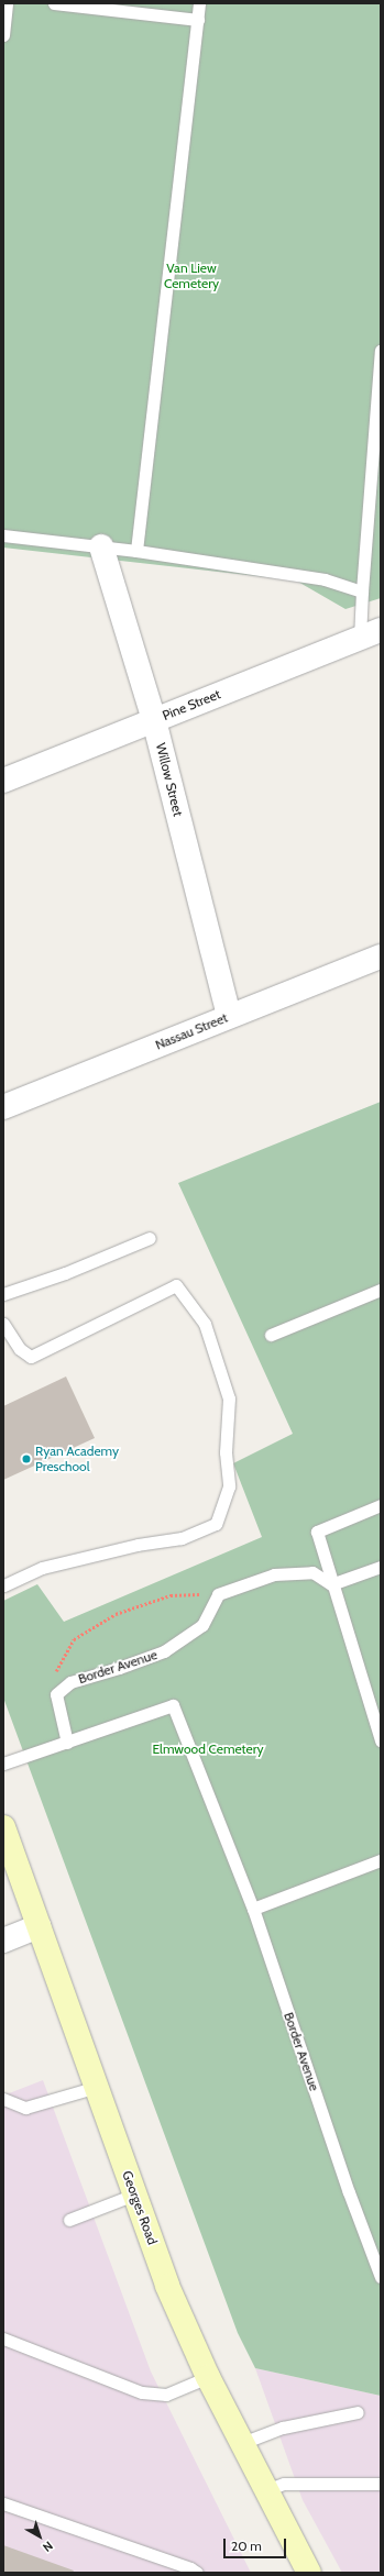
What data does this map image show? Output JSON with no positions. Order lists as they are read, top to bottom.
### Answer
{
  "streets": {
    "street": [
      "Pine Street",
      "Willow Street",
      "Nassau Street",
      "Georges Road"
    ],
    "lane": ["Border Avenue"]
  },
  "crossings": [
    ["Pine Street", "Willow Street"],
    ["Willow Street", "Nassau Street"]
  ],
  "parks": ["Van Liew Cemetery", "Elmwood Cemetery"],
  "places": ["Ryan Academy Preschool"],
  "scale_bar": "20 m",
  "north": "bottom right"
}
